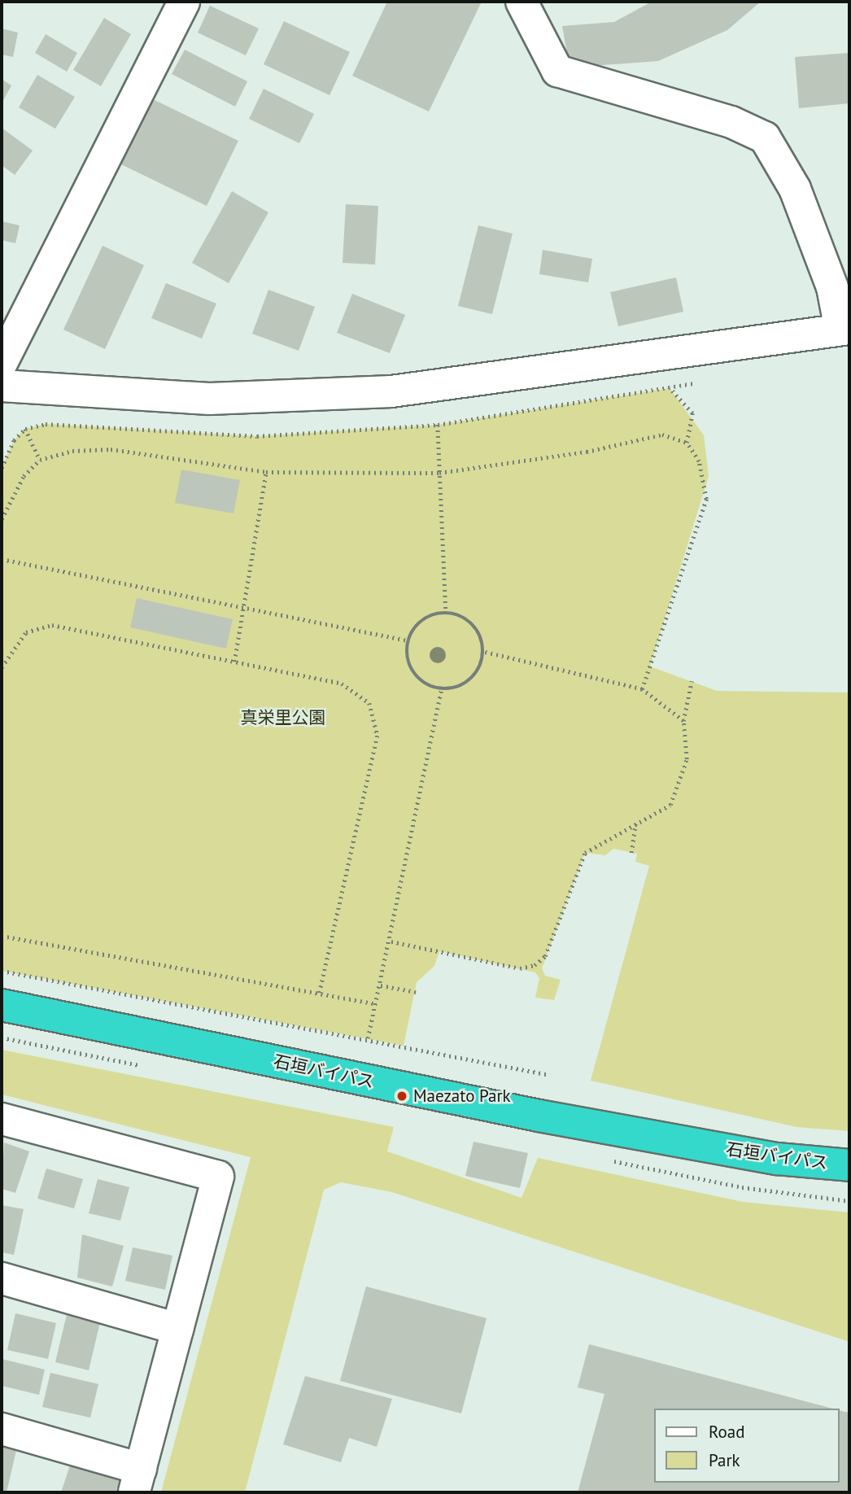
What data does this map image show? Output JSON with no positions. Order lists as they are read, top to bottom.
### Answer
{
  "streets": {
    "highway": ["石垣バイパス"]
  },
  "parks": ["真栄里公園"],
  "places": ["Maezato Park"],
  "legend": ["Road", "Park"]
}
